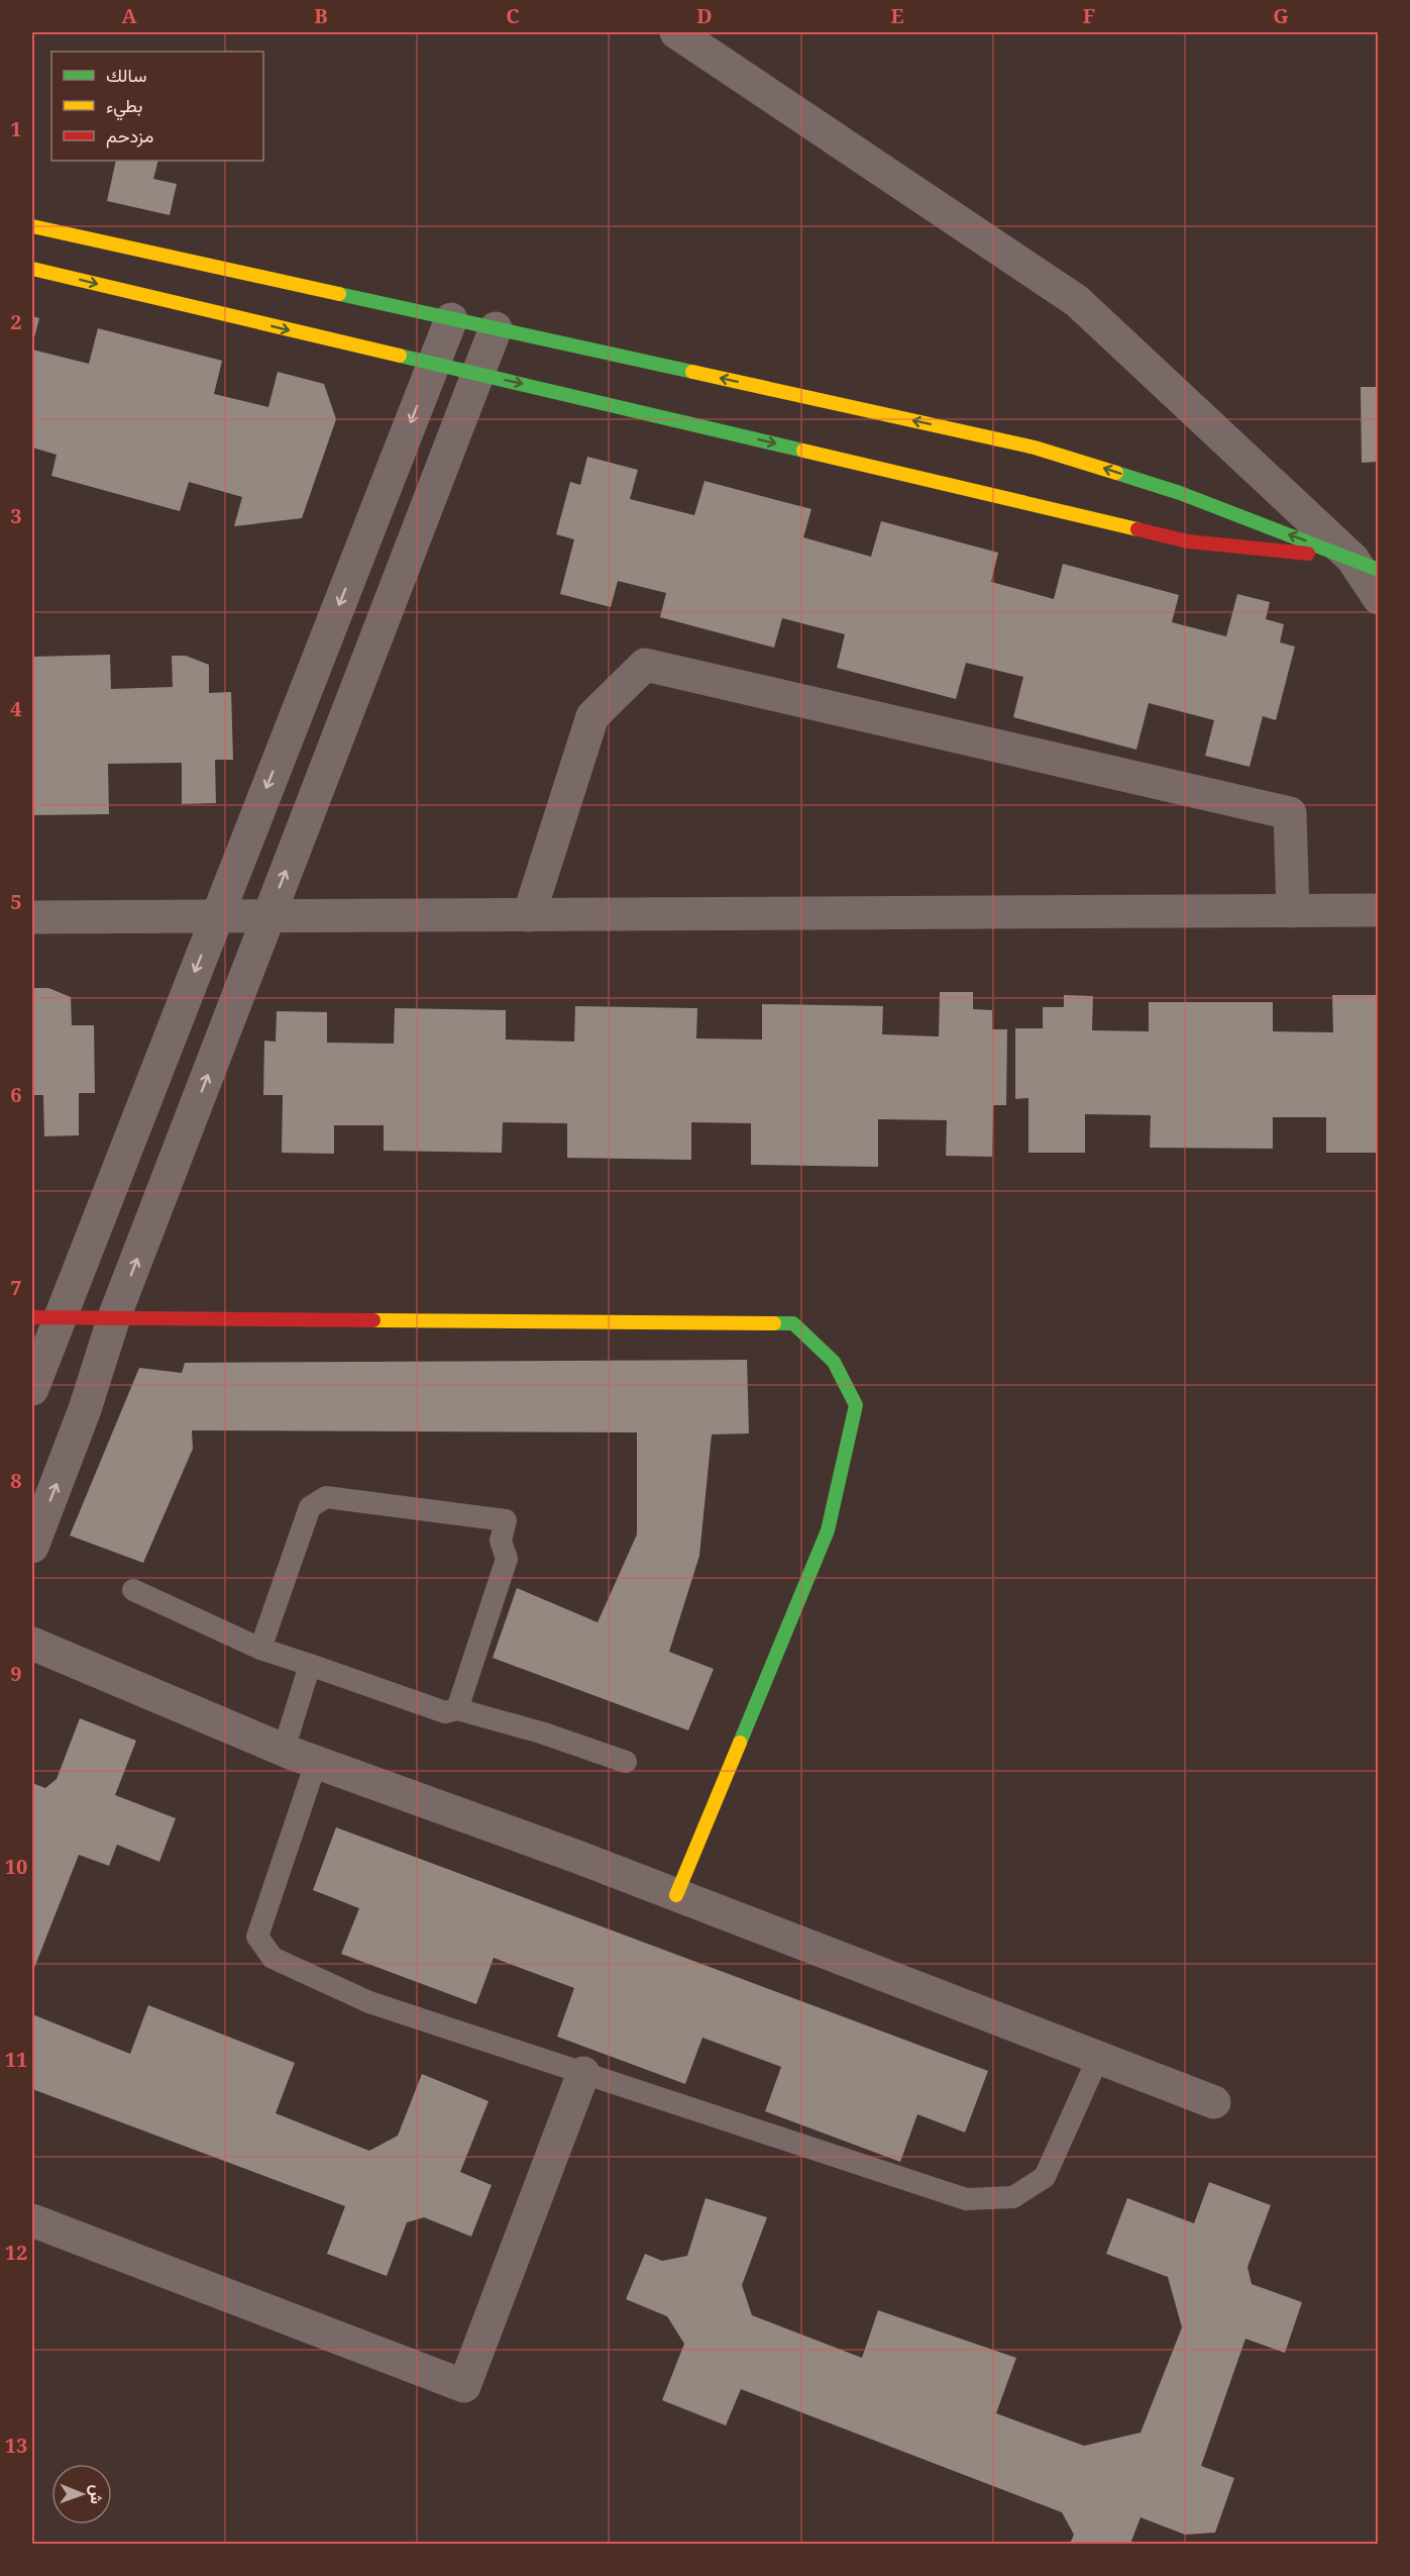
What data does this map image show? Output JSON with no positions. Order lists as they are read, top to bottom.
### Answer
{
  "legend": ["سالك", "بطيء", "مزدحم"],
  "north": "right",
  "grid": {
    "columns": [
      "A",
      "B",
      "C",
      "D",
      "E",
      "F",
      "G"
    ],
    "rows": [
      "1",
      "2",
      "3",
      "4",
      "5",
      "6",
      "7",
      "8",
      "9",
      "10",
      "11",
      "12",
      "13"
    ]
  }
}
